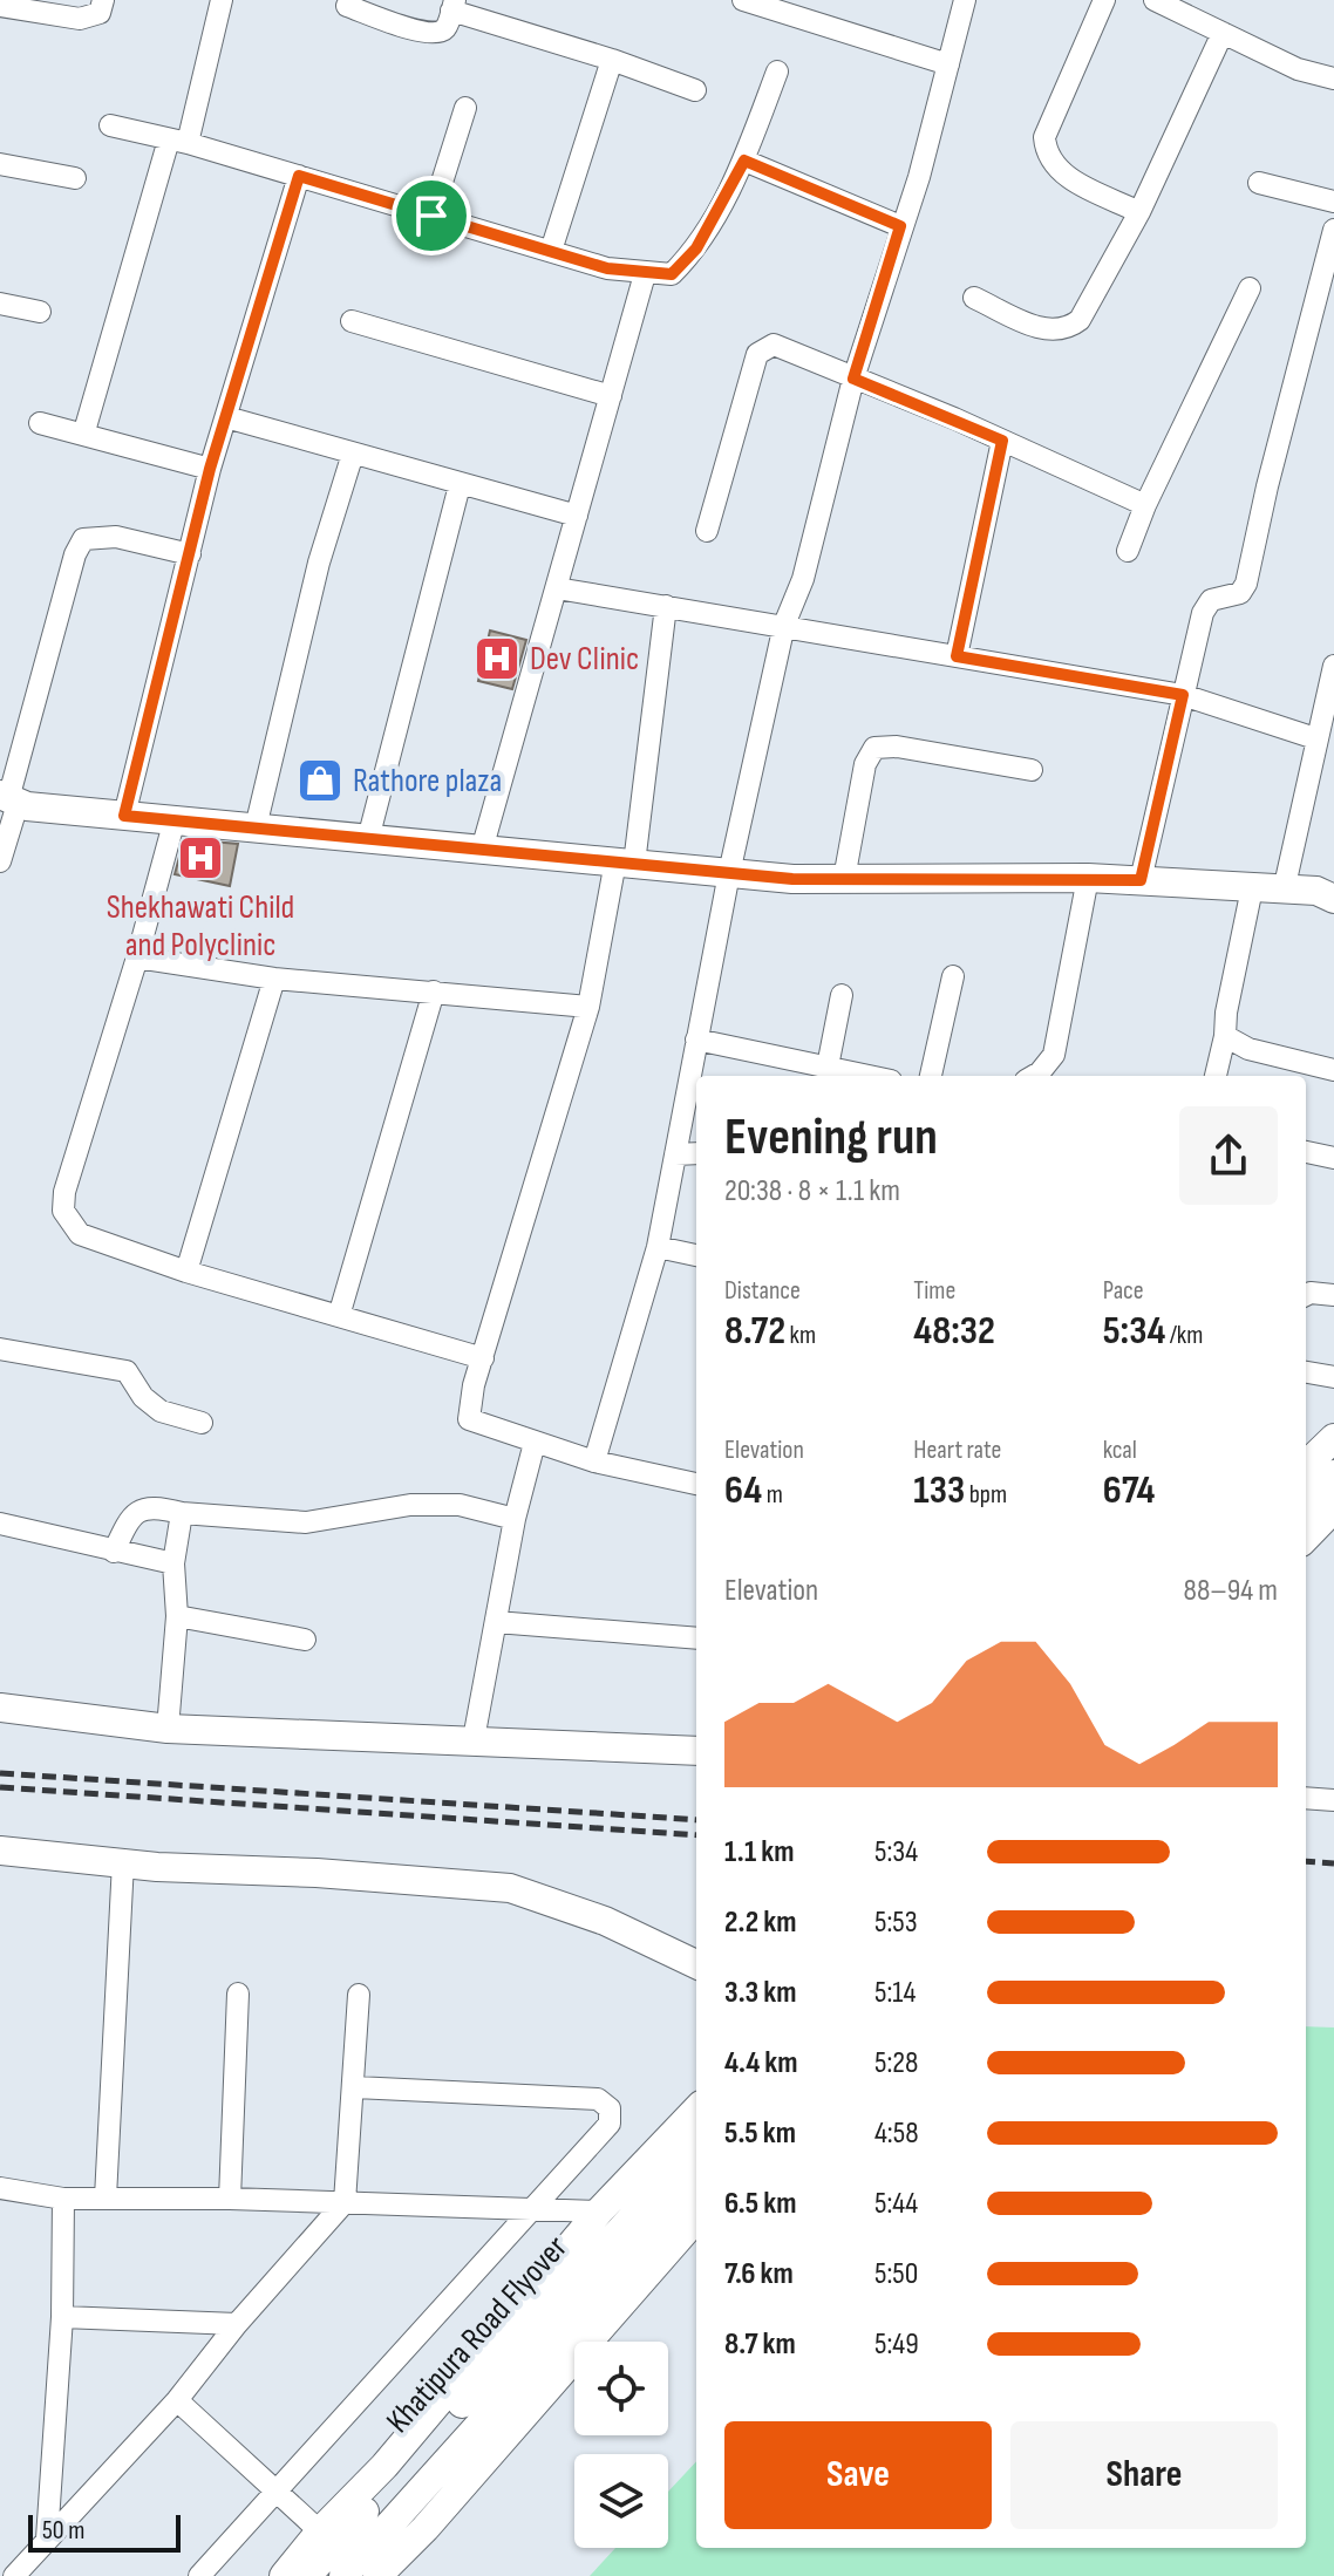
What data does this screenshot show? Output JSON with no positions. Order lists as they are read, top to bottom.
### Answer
{
  "streets": {
    "street": ["Khatipura Road Flyover"]
  },
  "places": {
    "hospital": ["Dev Clinic", "Shekhawati Child and Polyclinic"],
    "shop": ["Rathore plaza"]
  },
  "scale_bar": "50 m",
  "page": {
    "heading": ["Evening run", "20:38 · 8 × 1.1 km"],
    "stats": [
      ["Distance", "8.72 km"],
      ["Time", "48:32"],
      ["Pace", "5:34 /km"],
      ["Elevation", "64 m"],
      ["Heart rate", "133 bpm"],
      ["kcal", "674"]
    ],
    "chart": ["Elevation", "88–94 m"],
    "list": [
      {
        "name": "1.1 km",
        "note": "5:34"
      },
      {
        "name": "2.2 km",
        "note": "5:53"
      },
      {
        "name": "3.3 km",
        "note": "5:14"
      },
      {
        "name": "4.4 km",
        "note": "5:28"
      },
      {
        "name": "5.5 km",
        "note": "4:58"
      },
      {
        "name": "6.5 km",
        "note": "5:44"
      },
      {
        "name": "7.6 km",
        "note": "5:50"
      },
      {
        "name": "8.7 km",
        "note": "5:49"
      }
    ],
    "buttons": ["Save", "Share"],
    "scale": "50 m"
  }
}
